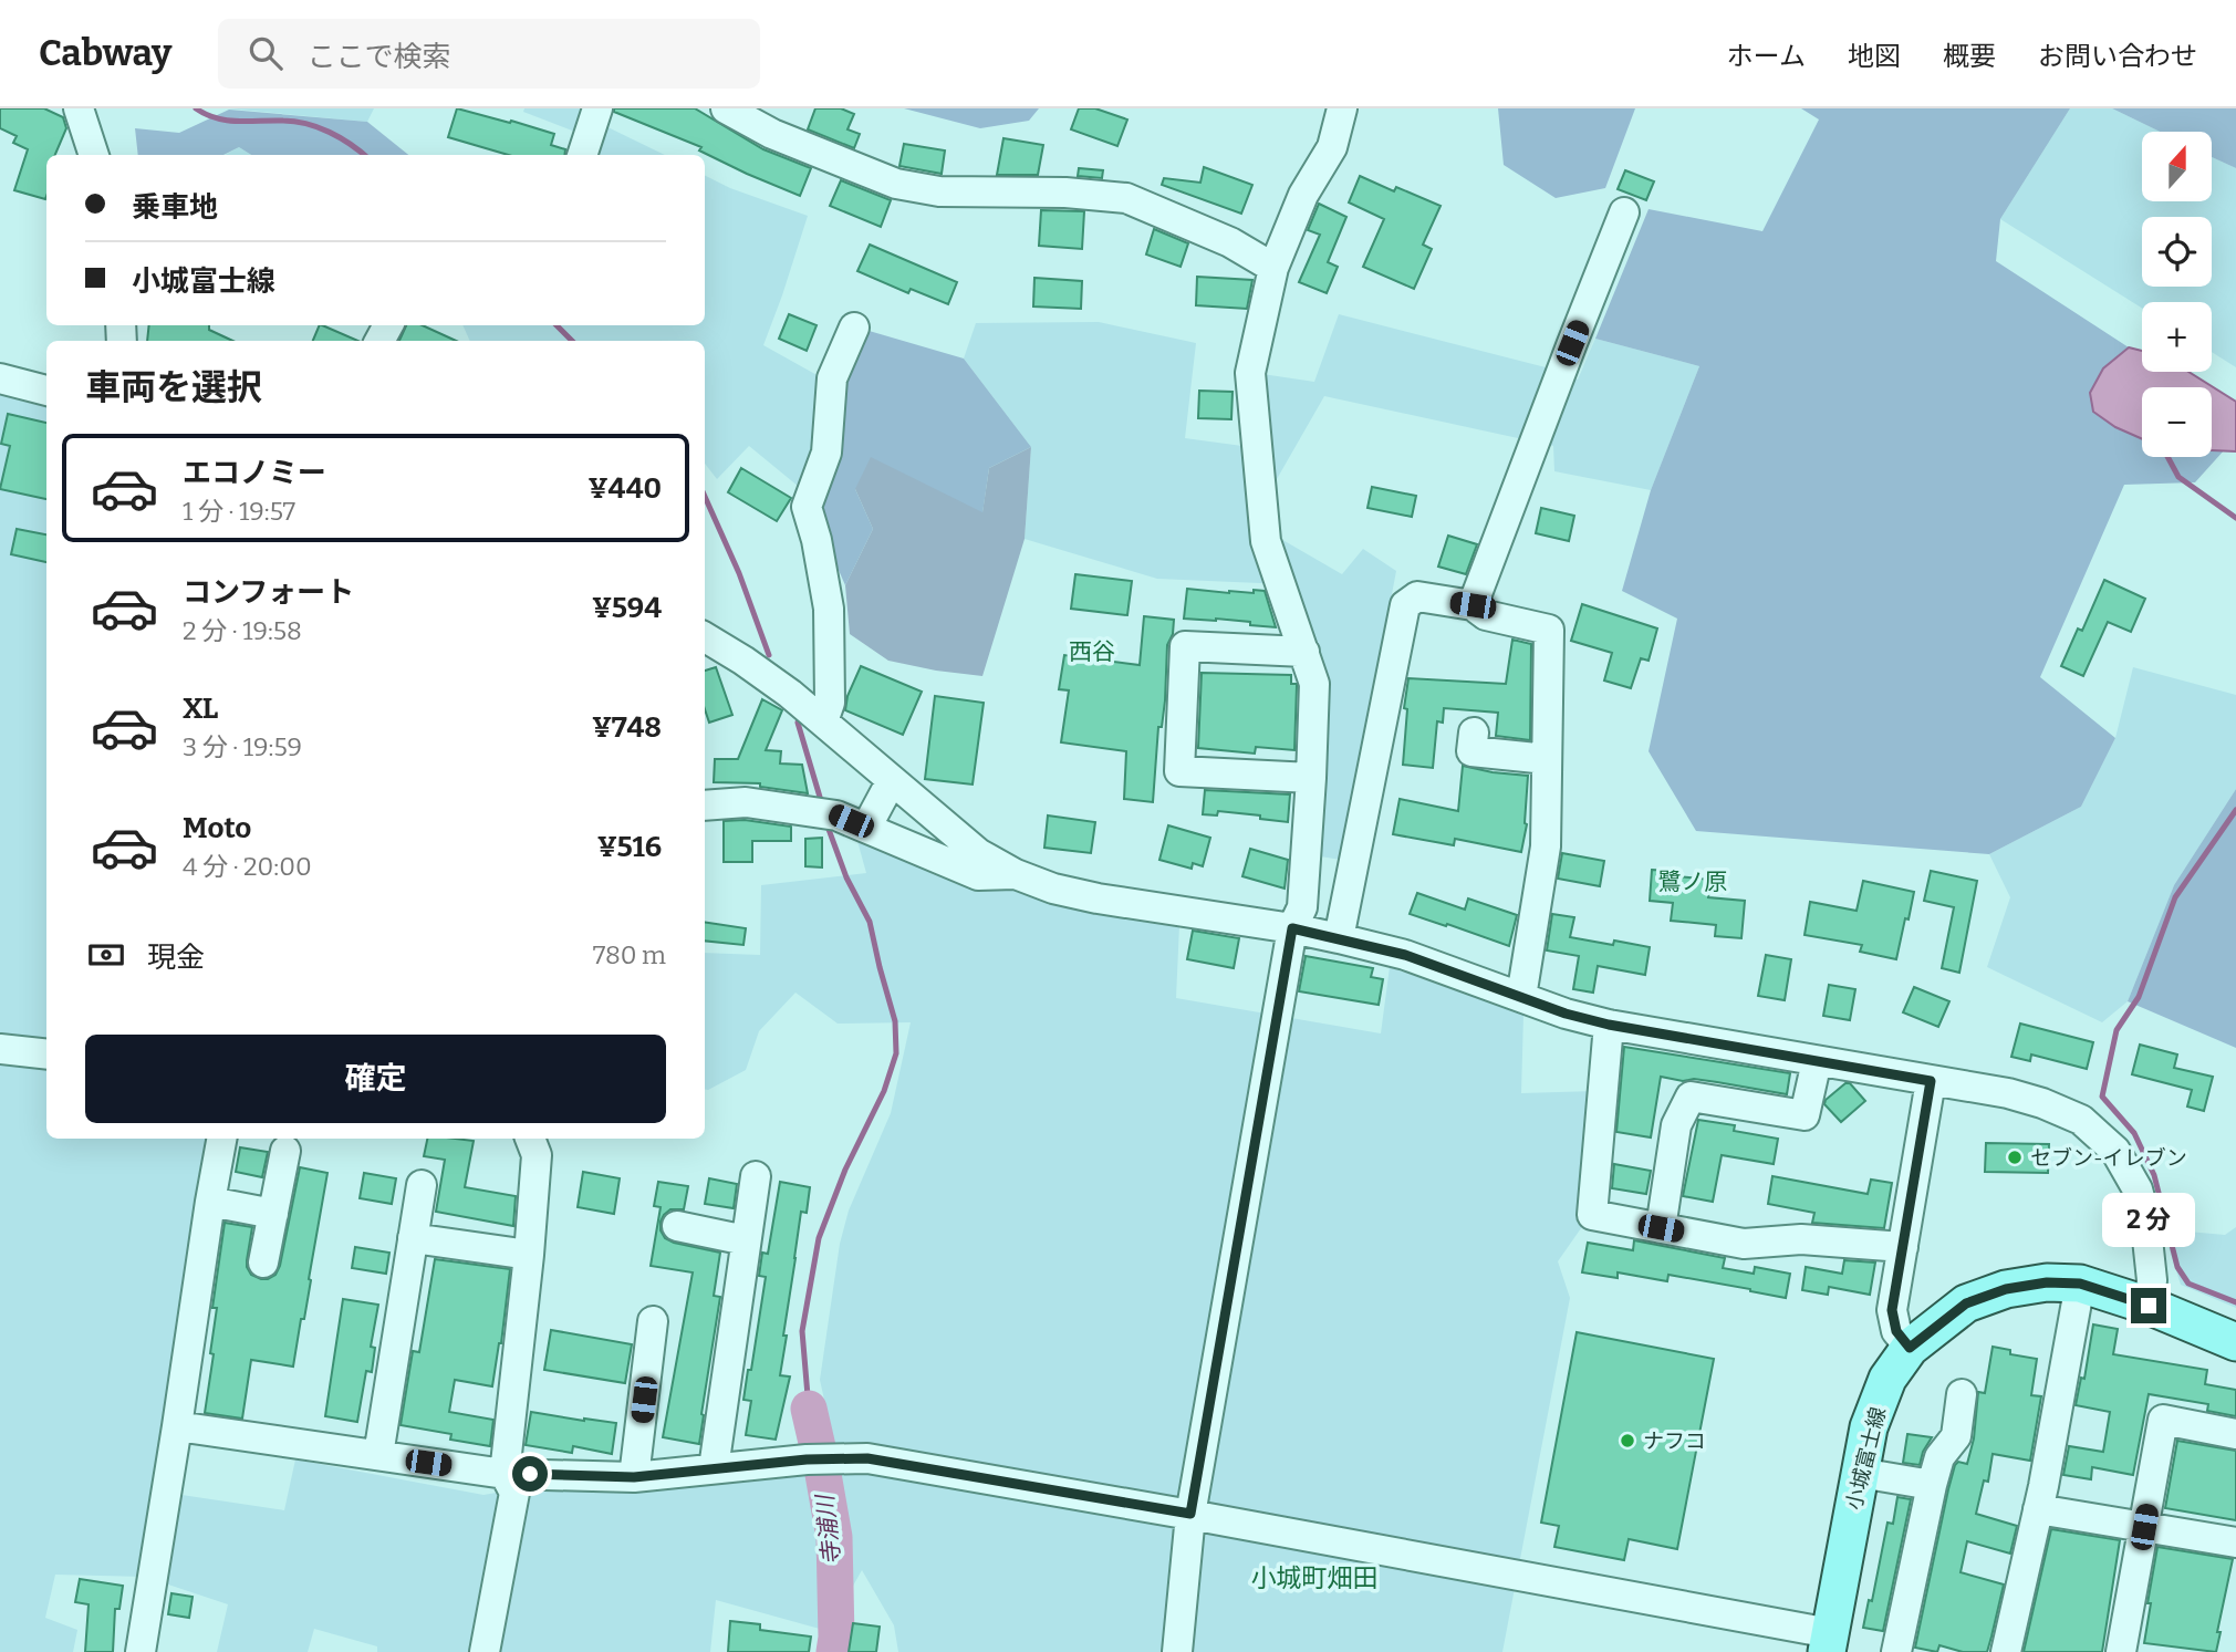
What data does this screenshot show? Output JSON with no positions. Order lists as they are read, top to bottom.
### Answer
{
  "streets": {
    "main road": ["小城富士線"]
  },
  "districts": ["西谷", "鷺ノ原", "小城町畑田"],
  "water": ["寺浦川"],
  "places": ["セブン-イレブン", "ナフコ"],
  "north": "top",
  "page": {
    "header": "Cabway",
    "search": "ここで検索",
    "nav": [
      "ホーム",
      "地図",
      "概要",
      "お問い合わせ"
    ],
    "map_buttons": ["+", "−"],
    "banner": ["乗車地", "小城富士線"],
    "heading": "車両を選択",
    "list": [
      {
        "name": "エコノミー",
        "note": "1 分 · 19:57",
        "value": "¥440"
      },
      {
        "name": "コンフォート",
        "note": "2 分 · 19:58",
        "value": "¥594"
      },
      {
        "name": "XL",
        "note": "3 分 · 19:59",
        "value": "¥748"
      },
      {
        "name": "Moto",
        "note": "4 分 · 20:00",
        "value": "¥516"
      }
    ],
    "pay": ["現金", "780 m"],
    "buttons": "確定",
    "bubble": "2 分"
  }
}
